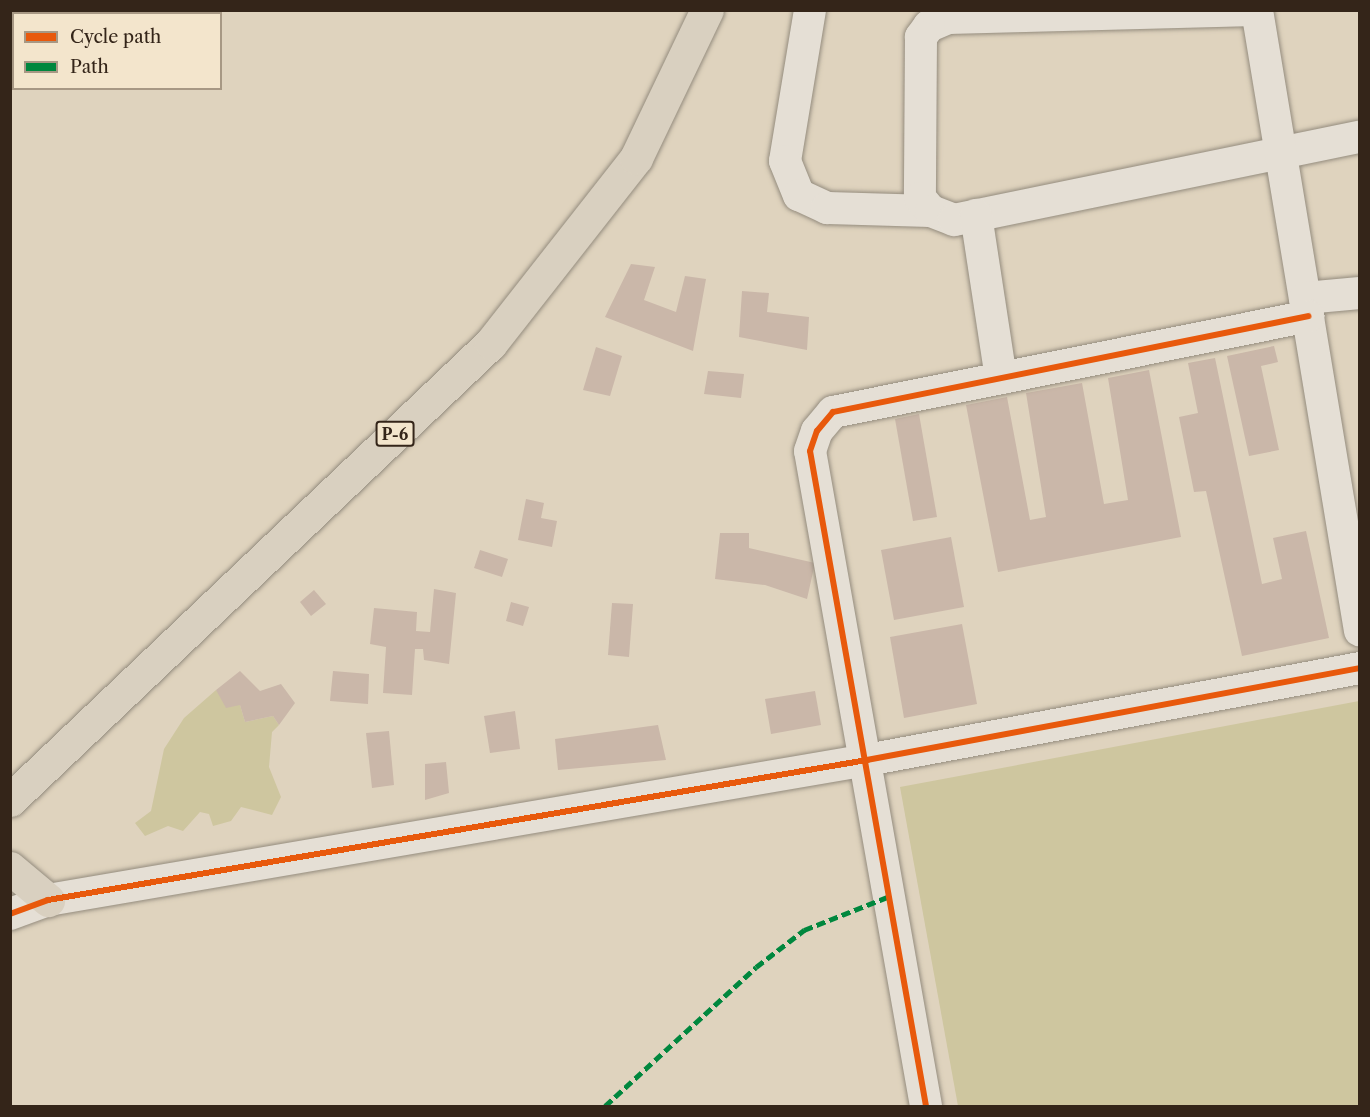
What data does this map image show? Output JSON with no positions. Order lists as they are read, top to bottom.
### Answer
{
  "streets": {
    "highway": ["P-6"]
  },
  "legend": ["Cycle path", "Path"]
}
